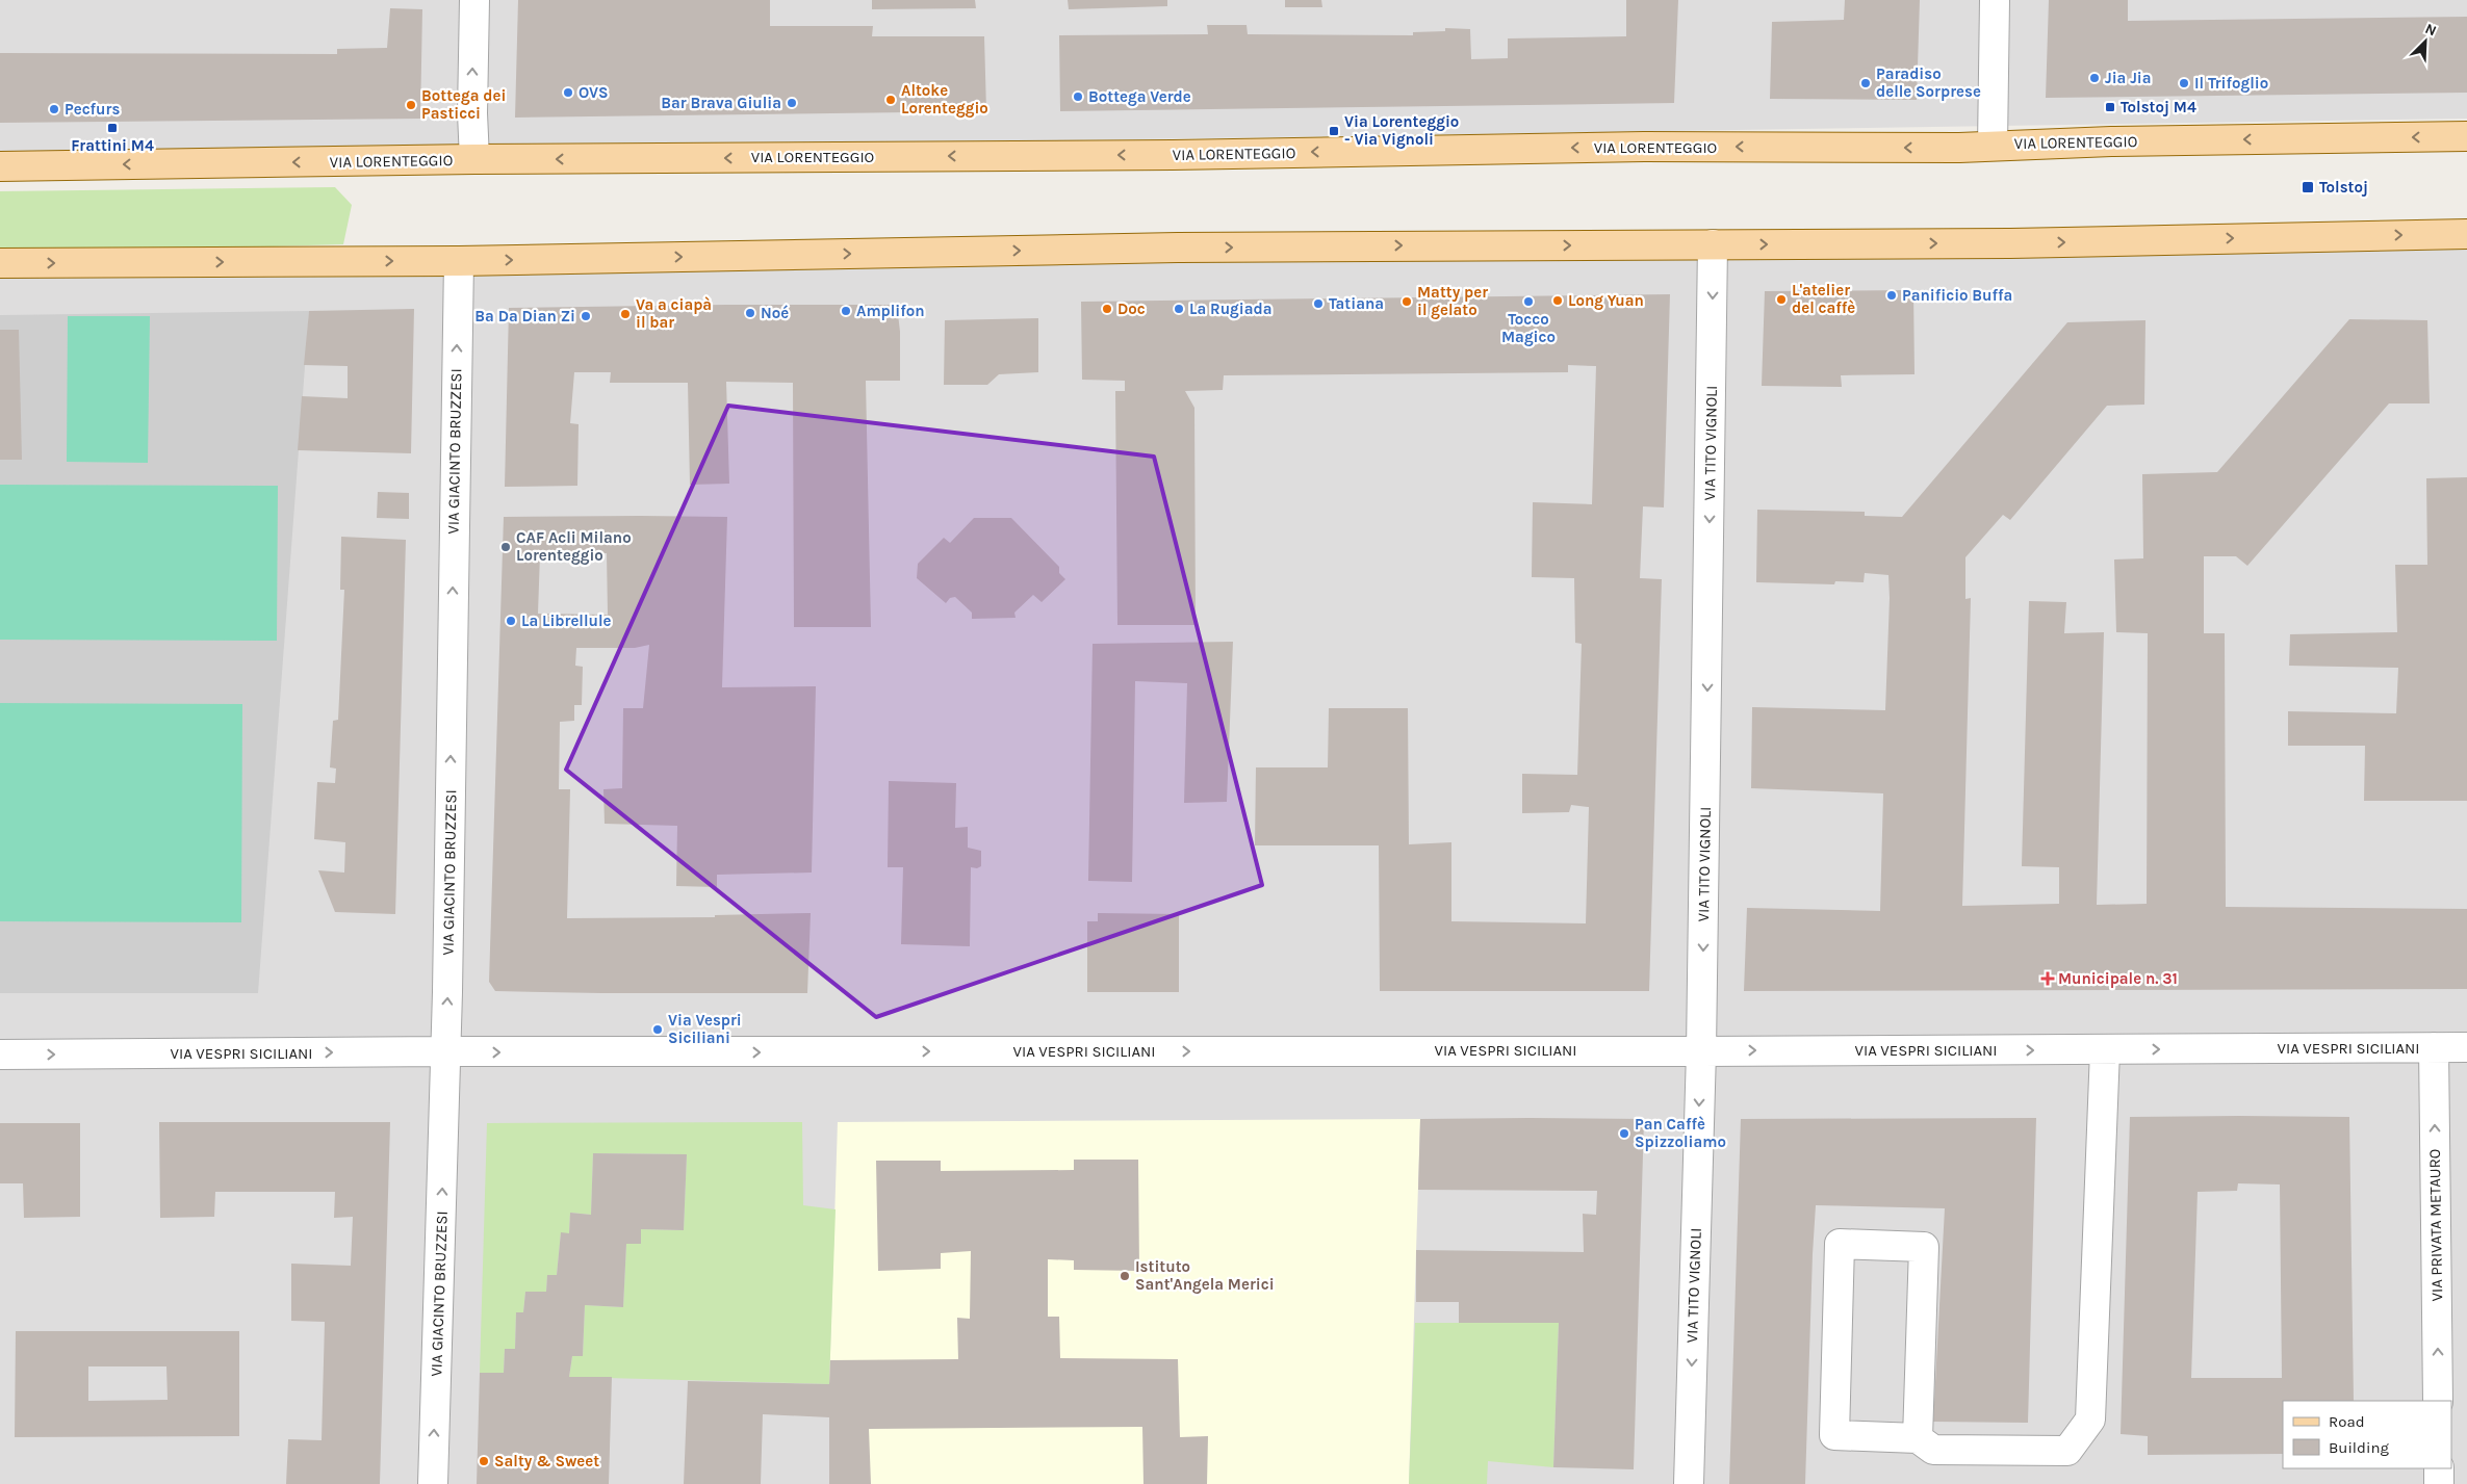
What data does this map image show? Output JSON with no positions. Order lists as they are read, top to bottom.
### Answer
{
  "streets": {
    "main road": ["VIA LORENTEGGIO"],
    "street": [
      "VIA TITO VIGNOLI",
      "VIA GIACINTO BRUZZESI",
      "VIA VESPRI SICILIANI",
      "VIA PRIVATA METAURO"
    ]
  },
  "crossings": [
    ["VIA TITO VIGNOLI", "VIA VESPRI SICILIANI"],
    ["VIA GIACINTO BRUZZESI", "VIA VESPRI SICILIANI"],
    ["VIA VESPRI SICILIANI", "VIA PRIVATA METAURO"]
  ],
  "one_way": [
    "VIA TITO VIGNOLI",
    "VIA GIACINTO BRUZZESI",
    "VIA VESPRI SICILIANI",
    "VIA PRIVATA METAURO"
  ],
  "places": {
    "other": [
      "Jia Jia",
      "Paradiso delle Sorprese",
      "Il Trifoglio",
      "OVS",
      "Bottega Verde",
      "Altoke Lorenteggio",
      "Bar Brava Giulia",
      "Bottega dei Pasticci",
      "Pecfurs",
      "Panificio Buffa",
      "L'atelier del caffè",
      "Long Yuan",
      "Matty per il gelato",
      "Tocco Magico",
      "Tatiana",
      "Doc",
      "La Rugiada",
      "Amplifon",
      "Noé",
      "Va a ciapà il bar",
      "Ba Da Dian Zi",
      "CAF Acli Milano Lorenteggio",
      "La Librellule",
      "Via Vespri Siciliani",
      "Pan Caffè Spizzoliamo",
      "Istituto Sant'Angela Merici",
      "Salty & Sweet"
    ],
    "transit": [
      "Tolstoj M4",
      "Frattini M4",
      "Via Lorenteggio - Via Vignoli",
      "Tolstoj"
    ],
    "health": ["Municipale n. 31"]
  },
  "legend": ["Road", "Building"],
  "north": "top right"
}
